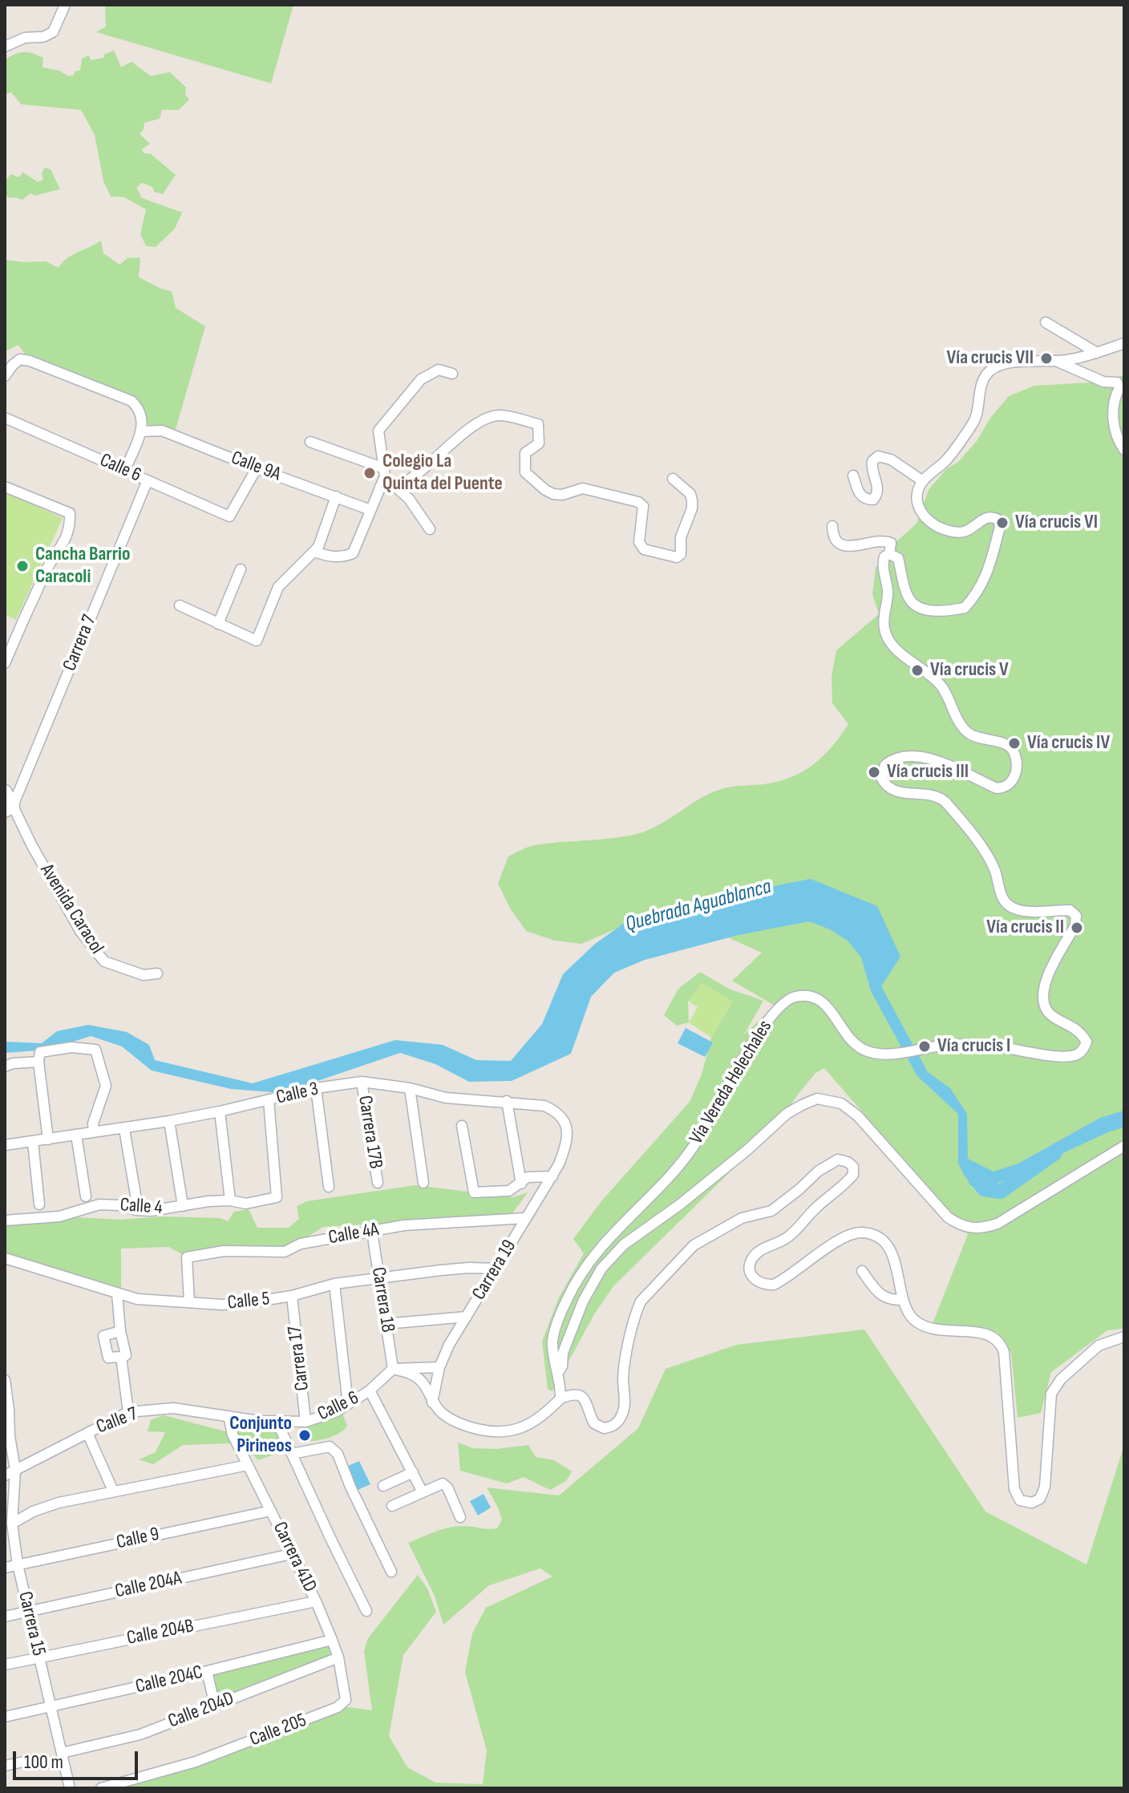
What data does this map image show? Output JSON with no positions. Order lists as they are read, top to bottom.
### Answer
{
  "streets": {
    "street": [
      "Calle 9A",
      "Calle 6",
      "Carrera 7",
      "Avenida Caracol",
      "Vía Vereda Helechales",
      "Calle 3",
      "Carrera 17B",
      "Calle 4",
      "Calle 4A",
      "Carrera 19",
      "Carrera 18",
      "Calle 5",
      "Carrera 17",
      "Calle 7",
      "Calle 9",
      "Carrera 41D",
      "Calle 204A",
      "Carrera 15",
      "Calle 204B",
      "Calle 204C",
      "Calle 204D",
      "Calle 205"
    ]
  },
  "crossings": [
    ["Calle 9A", "Calle 6"],
    ["Calle 6", "Carrera 7"],
    ["Calle 6", "Carrera 18"],
    ["Calle 6", "Carrera 17"],
    ["Calle 6", "Calle 7"],
    ["Calle 6", "Carrera 41D"],
    ["Carrera 7", "Avenida Caracol"],
    ["Calle 3", "Carrera 17B"],
    ["Calle 3", "Calle 4"],
    ["Calle 3", "Carrera 19"],
    ["Calle 4A", "Carrera 19"],
    ["Calle 4A", "Carrera 18"],
    ["Calle 4A", "Calle 5"],
    ["Carrera 19", "Calle 5"],
    ["Carrera 18", "Calle 5"],
    ["Calle 5", "Carrera 17"],
    ["Calle 7", "Carrera 41D"],
    ["Calle 7", "Carrera 15"],
    ["Calle 9", "Carrera 41D"],
    ["Calle 9", "Carrera 15"],
    ["Carrera 41D", "Calle 204A"],
    ["Carrera 41D", "Calle 204B"],
    ["Carrera 41D", "Calle 204C"],
    ["Carrera 41D", "Calle 204D"],
    ["Carrera 41D", "Calle 205"],
    ["Calle 204A", "Carrera 15"],
    ["Carrera 15", "Calle 204B"],
    ["Carrera 15", "Calle 204C"],
    ["Carrera 15", "Calle 204D"]
  ],
  "water": ["Quebrada Aguablanca"],
  "places": [
    "Vía crucis VII",
    "Colegio La Quinta del Puente",
    "Vía crucis VI",
    "Cancha Barrio Caracoli",
    "Vía crucis V",
    "Vía crucis IV",
    "Vía crucis III",
    "Vía crucis II",
    "Vía crucis I",
    "Conjunto Pirineos"
  ],
  "scale_bar": "100 m"
}
